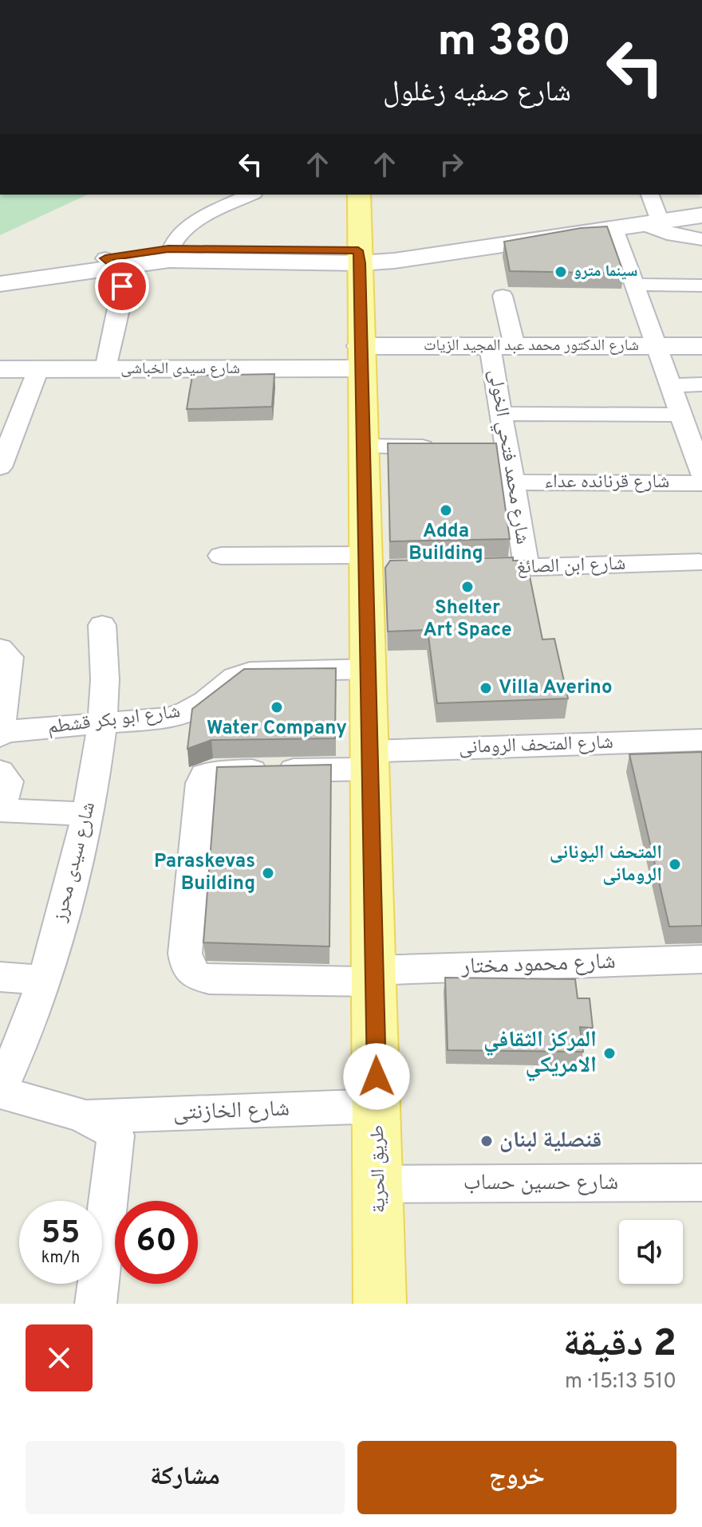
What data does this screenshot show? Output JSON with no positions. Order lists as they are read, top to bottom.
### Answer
{
  "streets": {
    "main road": ["شارع الدكتور محمد عبد المجيد الزيات", "شارع سيدى الخباشى", "طريق الحرية"],
    "street": [
      "شارع محمد فتحي الخولى",
      "شارع قرنانده عداء",
      "شارع ابن الصائغ",
      "شارع ابو بكر قشطم",
      "شارع المتحف الرومانى",
      "شارع سيدى محرز",
      "شارع محمود مختار",
      "شارع الخازنتى",
      "شارع حسين حساب"
    ]
  },
  "crossings": [
    ["شارع الدكتور محمد عبد المجيد الزيات", "شارع سيدى الخباشى"],
    ["شارع الدكتور محمد عبد المجيد الزيات", "شارع محمد فتحي الخولى"],
    ["شارع الدكتور محمد عبد المجيد الزيات", "طريق الحرية"],
    ["شارع سيدى الخباشى", "طريق الحرية"],
    ["شارع محمد فتحي الخولى", "شارع قرنانده عداء"],
    ["شارع محمد فتحي الخولى", "شارع ابن الصائغ"],
    ["شارع ابو بكر قشطم", "شارع سيدى محرز"],
    ["شارع ابو بكر قشطم", "طريق الحرية"],
    ["شارع المتحف الرومانى", "شارع محمود مختار"],
    ["شارع المتحف الرومانى", "طريق الحرية"],
    ["شارع محمود مختار", "طريق الحرية"],
    ["شارع الخازنتى", "طريق الحرية"],
    ["طريق الحرية", "شارع حسين حساب"]
  ],
  "places": [
    "سينما مترو",
    "Adda Building",
    "Shelter Art Space",
    "Villa Averino",
    "Water Company",
    "المتحف اليونانى الرومانى",
    "Paraskevas Building",
    "المركز الثقافي الامريكي",
    "قنصلية لبنان"
  ],
  "page": {
    "turn": ["380 m", "شارع صفيه زغلول"],
    "speed": "55 km/h",
    "limit": "60",
    "heading": ["2 دقيقة", "510 m · 15:13"],
    "buttons": ["خروج", "مشاركة"]
  }
}
